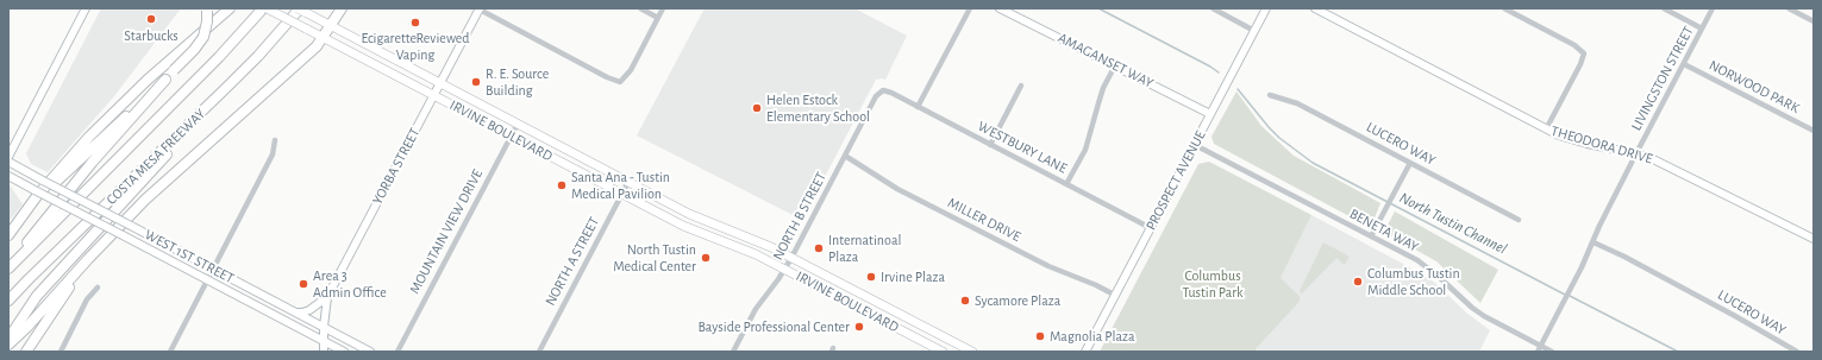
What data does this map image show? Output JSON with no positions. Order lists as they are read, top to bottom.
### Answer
{
  "streets": {
    "highway": ["COSTA MESA FREEWAY"],
    "main road": [
      "AMAGANSET WAY",
      "IRVINE BOULEVARD",
      "THEODORA DRIVE",
      "YORBA STREET",
      "PROSPECT AVENUE",
      "WEST 1ST STREET"
    ],
    "street": [
      "LIVINGSTON STREET",
      "NORWOOD PARK",
      "LUCERO WAY",
      "WESTBURY LANE",
      "NORTH B STREET",
      "MILLER DRIVE",
      "BENETA WAY",
      "MOUNTAIN VIEW DRIVE",
      "NORTH A STREET"
    ]
  },
  "crossings": [
    ["AMAGANSET WAY", "PROSPECT AVENUE"],
    ["LIVINGSTON STREET", "NORWOOD PARK"],
    ["LIVINGSTON STREET", "LUCERO WAY"],
    ["LIVINGSTON STREET", "THEODORA DRIVE"],
    ["LIVINGSTON STREET", "BENETA WAY"],
    ["IRVINE BOULEVARD", "COSTA MESA FREEWAY"],
    ["IRVINE BOULEVARD", "YORBA STREET"],
    ["IRVINE BOULEVARD", "NORTH B STREET"],
    ["IRVINE BOULEVARD", "MOUNTAIN VIEW DRIVE"],
    ["IRVINE BOULEVARD", "NORTH A STREET"],
    ["WESTBURY LANE", "PROSPECT AVENUE"],
    ["WESTBURY LANE", "NORTH B STREET"],
    ["YORBA STREET", "WEST 1ST STREET"],
    ["PROSPECT AVENUE", "MILLER DRIVE"],
    ["PROSPECT AVENUE", "BENETA WAY"],
    ["NORTH B STREET", "MILLER DRIVE"]
  ],
  "water": ["North Tustin Channel"],
  "parks": ["Columbus Tustin Park"],
  "places": [
    "Starbucks",
    "EcigaretteReviewed Vaping",
    "R. E. Source Building",
    "Helen Estock Elementary School",
    "Santa Ana - Tustin Medical Pavilion",
    "Internatinoal Plaza",
    "North Tustin Medical Center",
    "Irvine Plaza",
    "Columbus Tustin Middle School",
    "Area 3 Admin Office",
    "Sycamore Plaza",
    "Bayside Professional Center",
    "Magnolia Plaza"
  ]
}
